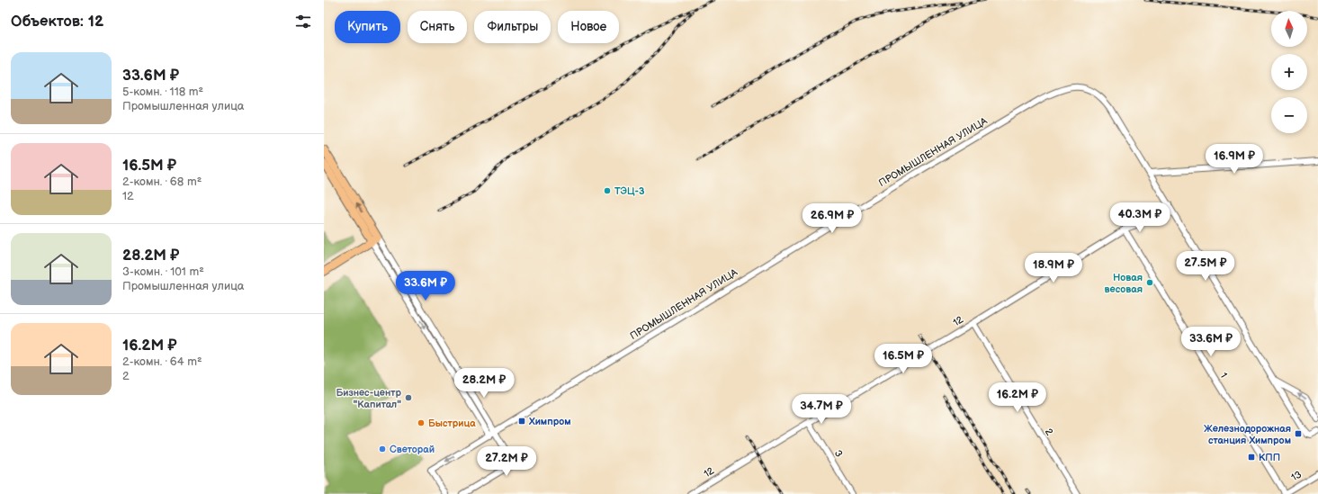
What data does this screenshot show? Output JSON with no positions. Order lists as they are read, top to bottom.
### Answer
{
  "streets": {
    "street": [
      "ПРОМЫШЛЕННАЯ УЛИЦА",
      "12",
      "1",
      "2",
      "3",
      "13"
    ]
  },
  "crossings": [
    ["ПРОМЫШЛЕННАЯ УЛИЦА", "12"],
    ["12", "1"],
    ["12", "2"],
    ["12", "3"],
    ["1", "13"]
  ],
  "places": {
    "other": [
      "ТЭЦ-3",
      "Новая весовая",
      "Бизнес-центр \"Капитал\"",
      "Быстрица",
      "Светорай"
    ],
    "transit": ["Химпром", "Железнодорожная станция Химпром", "КПП"]
  },
  "north": "top",
  "page": {
    "heading": "Объектов: 12",
    "map_buttons": ["+", "−"],
    "chip": [
      "Купить",
      "Снять",
      "Фильтры",
      "Новое"
    ],
    "list": [
      {
        "name": "33.6M ₽",
        "note": "5-комн. · 118 m² · Промышленная улица"
      },
      {
        "name": "16.5M ₽",
        "note": "2-комн. · 68 m² · 12"
      },
      {
        "name": "28.2M ₽",
        "note": "3-комн. · 101 m² · Промышленная улица"
      },
      {
        "name": "16.2M ₽",
        "note": "2-комн. · 64 m² · 2"
      }
    ],
    "price": [
      "16.9M ₽",
      "40.3M ₽",
      "26.9M ₽",
      "27.5M ₽",
      "18.9M ₽",
      "33.6M ₽",
      "33.6M ₽",
      "16.5M ₽",
      "28.2M ₽",
      "16.2M ₽",
      "34.7M ₽",
      "27.2M ₽"
    ]
  }
}
